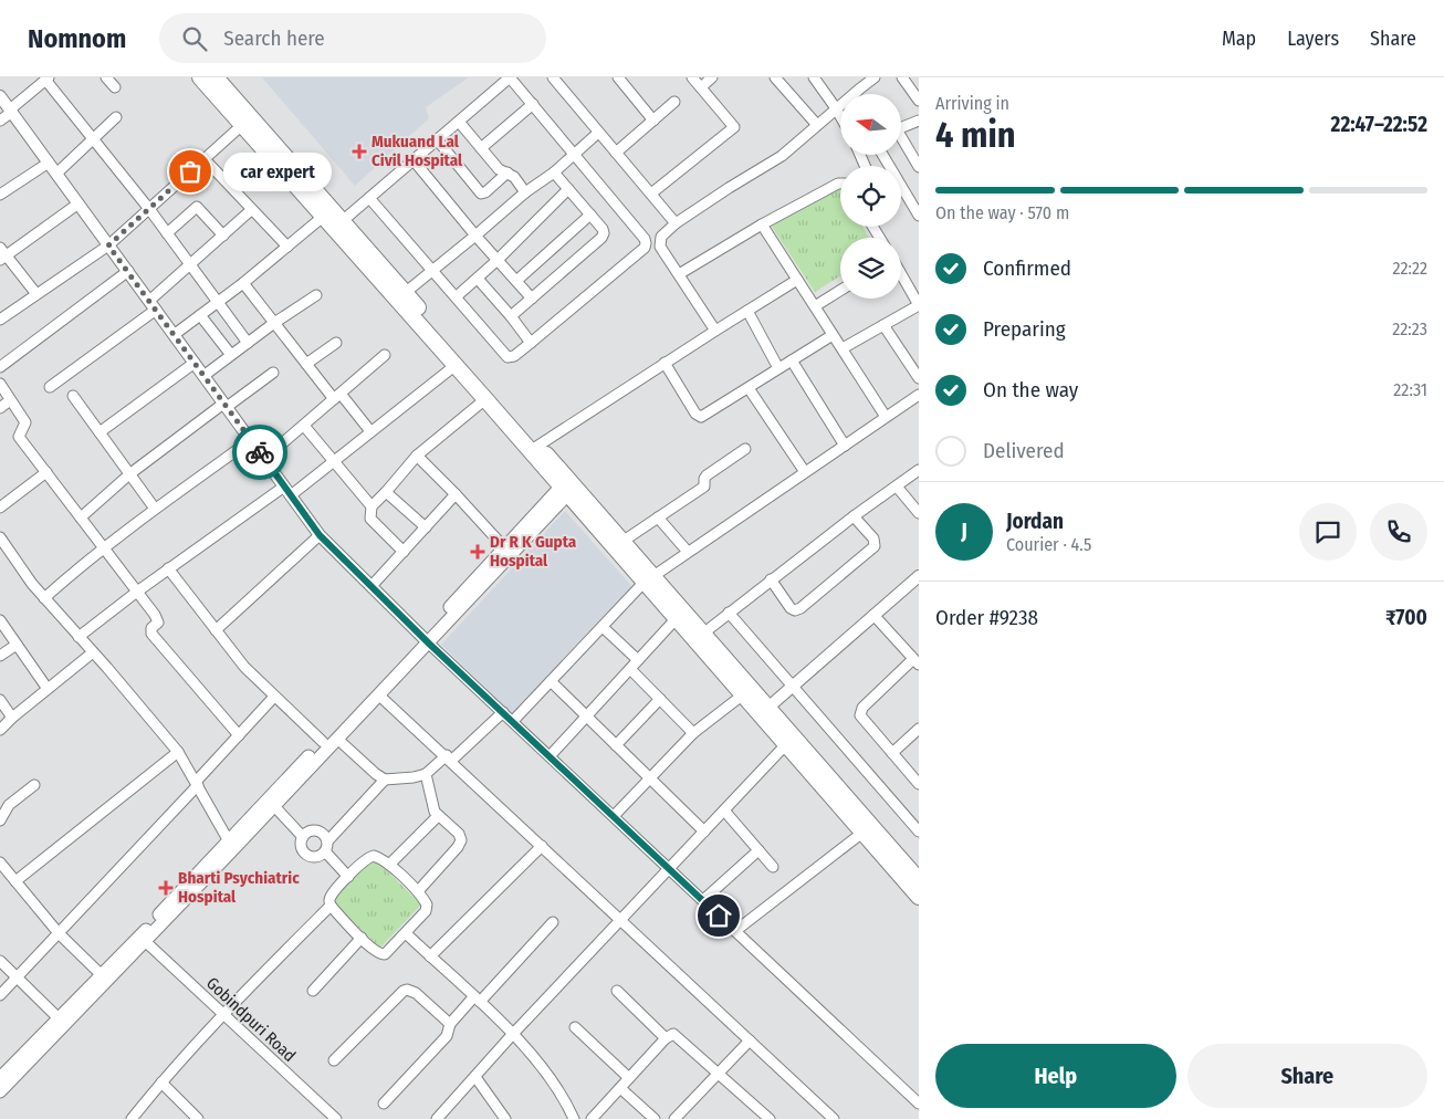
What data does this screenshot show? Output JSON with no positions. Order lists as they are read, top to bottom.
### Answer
{
  "streets": {
    "street": ["Gobindpuri Road"]
  },
  "places": {
    "health": ["Mukuand Lal Civil Hospital", "Dr R K Gupta Hospital", "Bharti Psychiatric Hospital"],
    "other": ["car expert"]
  },
  "north": "left",
  "page": {
    "header": "Nomnom",
    "search": "Search here",
    "nav": ["Map", "Layers", "Share"],
    "heading": ["4 min", "Arriving in", "22:47–22:52"],
    "panel": [
      "Jordan",
      "Courier · 4.5",
      "Order #9238",
      "₹700"
    ],
    "bubble": "car expert",
    "bar": "On the way · 570 m",
    "list": [
      ["Confirmed", "22:22"],
      ["Preparing", "22:23"],
      ["On the way", "22:31"],
      "Delivered"
    ],
    "round": "J",
    "buttons": ["Help", "Share"]
  }
}
